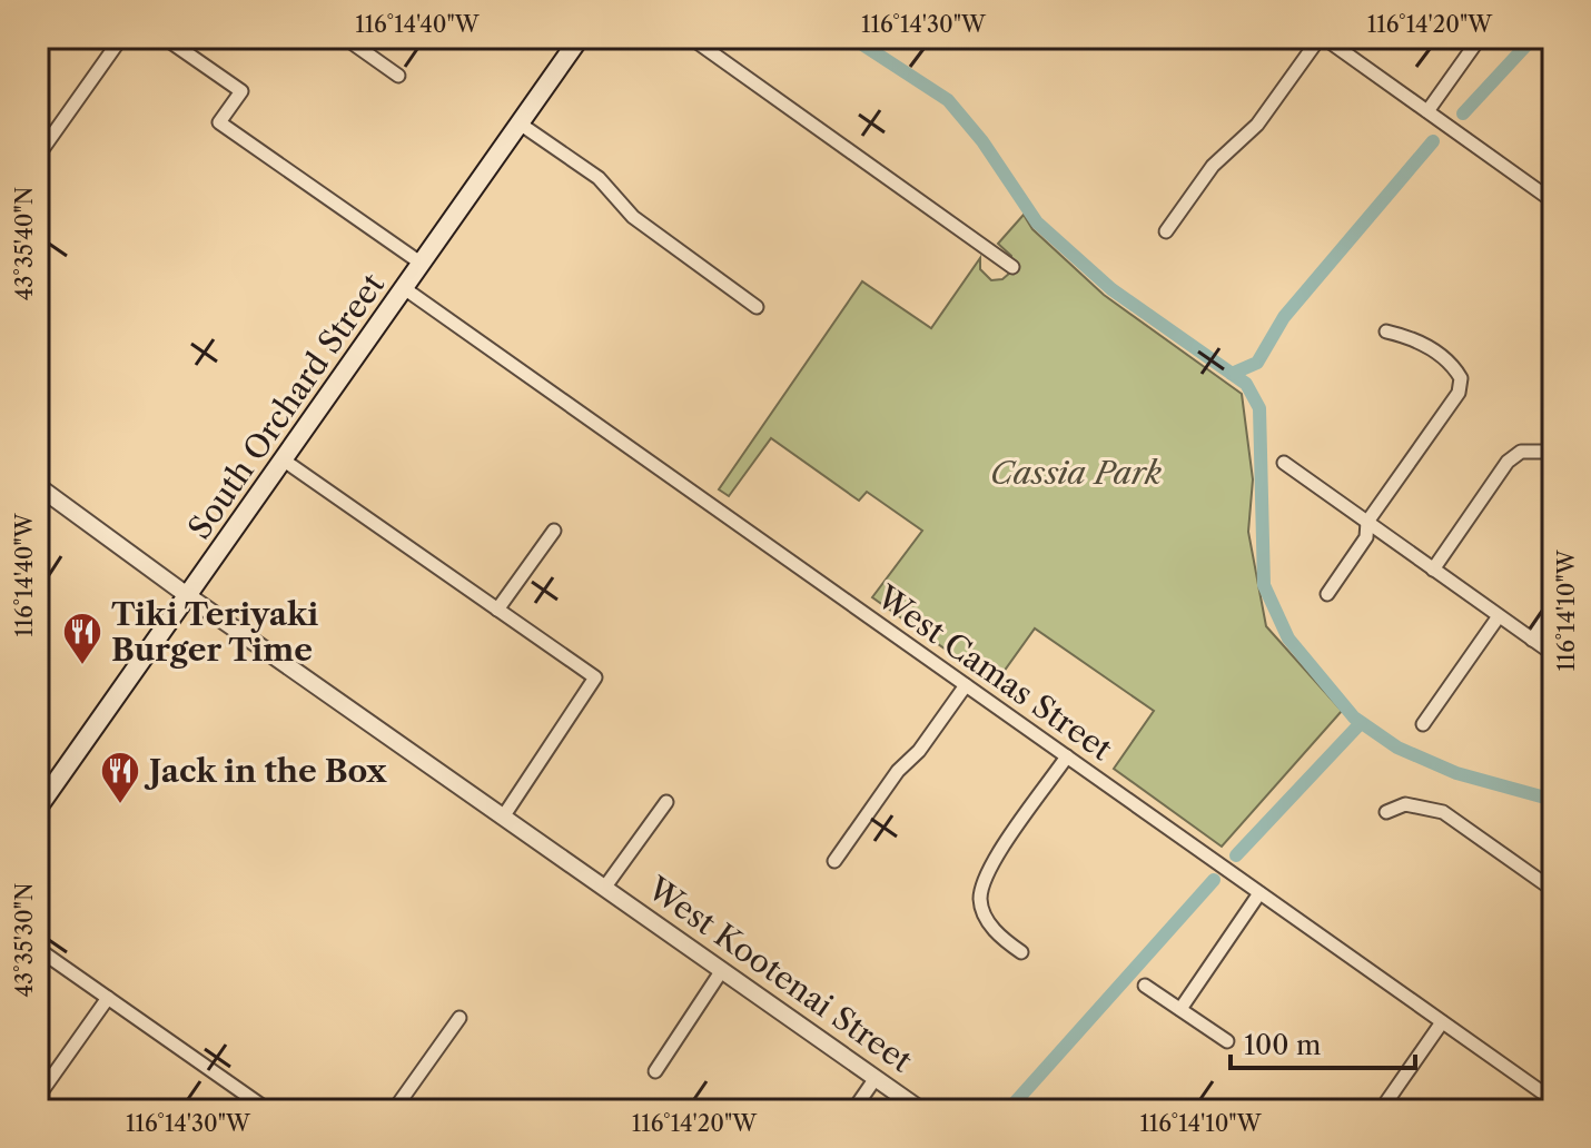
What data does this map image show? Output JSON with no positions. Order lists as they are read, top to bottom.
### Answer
{
  "streets": {
    "main road": ["South Orchard Street"],
    "street": ["West Camas Street", "West Kootenai Street"]
  },
  "crossings": [
    ["South Orchard Street", "West Camas Street"],
    ["South Orchard Street", "West Kootenai Street"]
  ],
  "parks": ["Cassia Park"],
  "places": {
    "restaurant": ["Tiki Teriyaki Burger Time", "Jack in the Box"]
  },
  "scale_bar": "100 m",
  "coordinates": [
    "116°14'40\"W",
    "116°14'30\"W",
    "116°14'20\"W",
    "43°35'40\"N",
    "116°14'10\"W",
    "43°35'30\"N"
  ]
}
